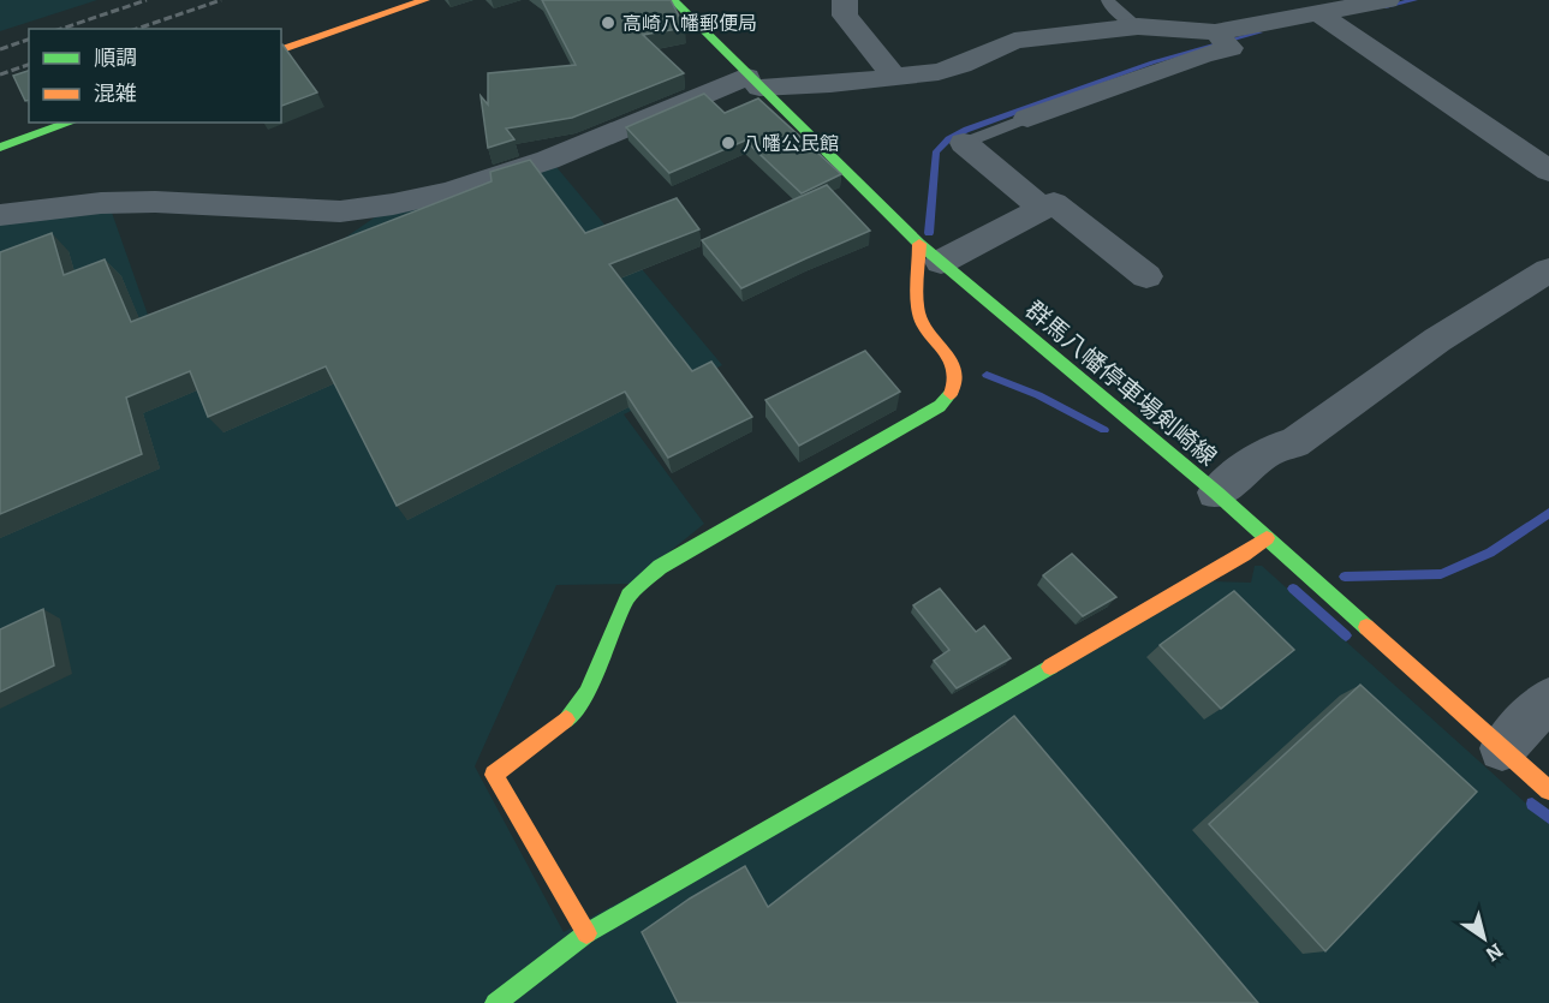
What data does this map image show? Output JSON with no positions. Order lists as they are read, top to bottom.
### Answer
{
  "streets": {
    "street": ["群馬八幡停車場剣崎線"]
  },
  "places": ["高崎八幡郵便局", "八幡公民館"],
  "legend": ["順調", "混雑"],
  "north": "bottom right"
}
